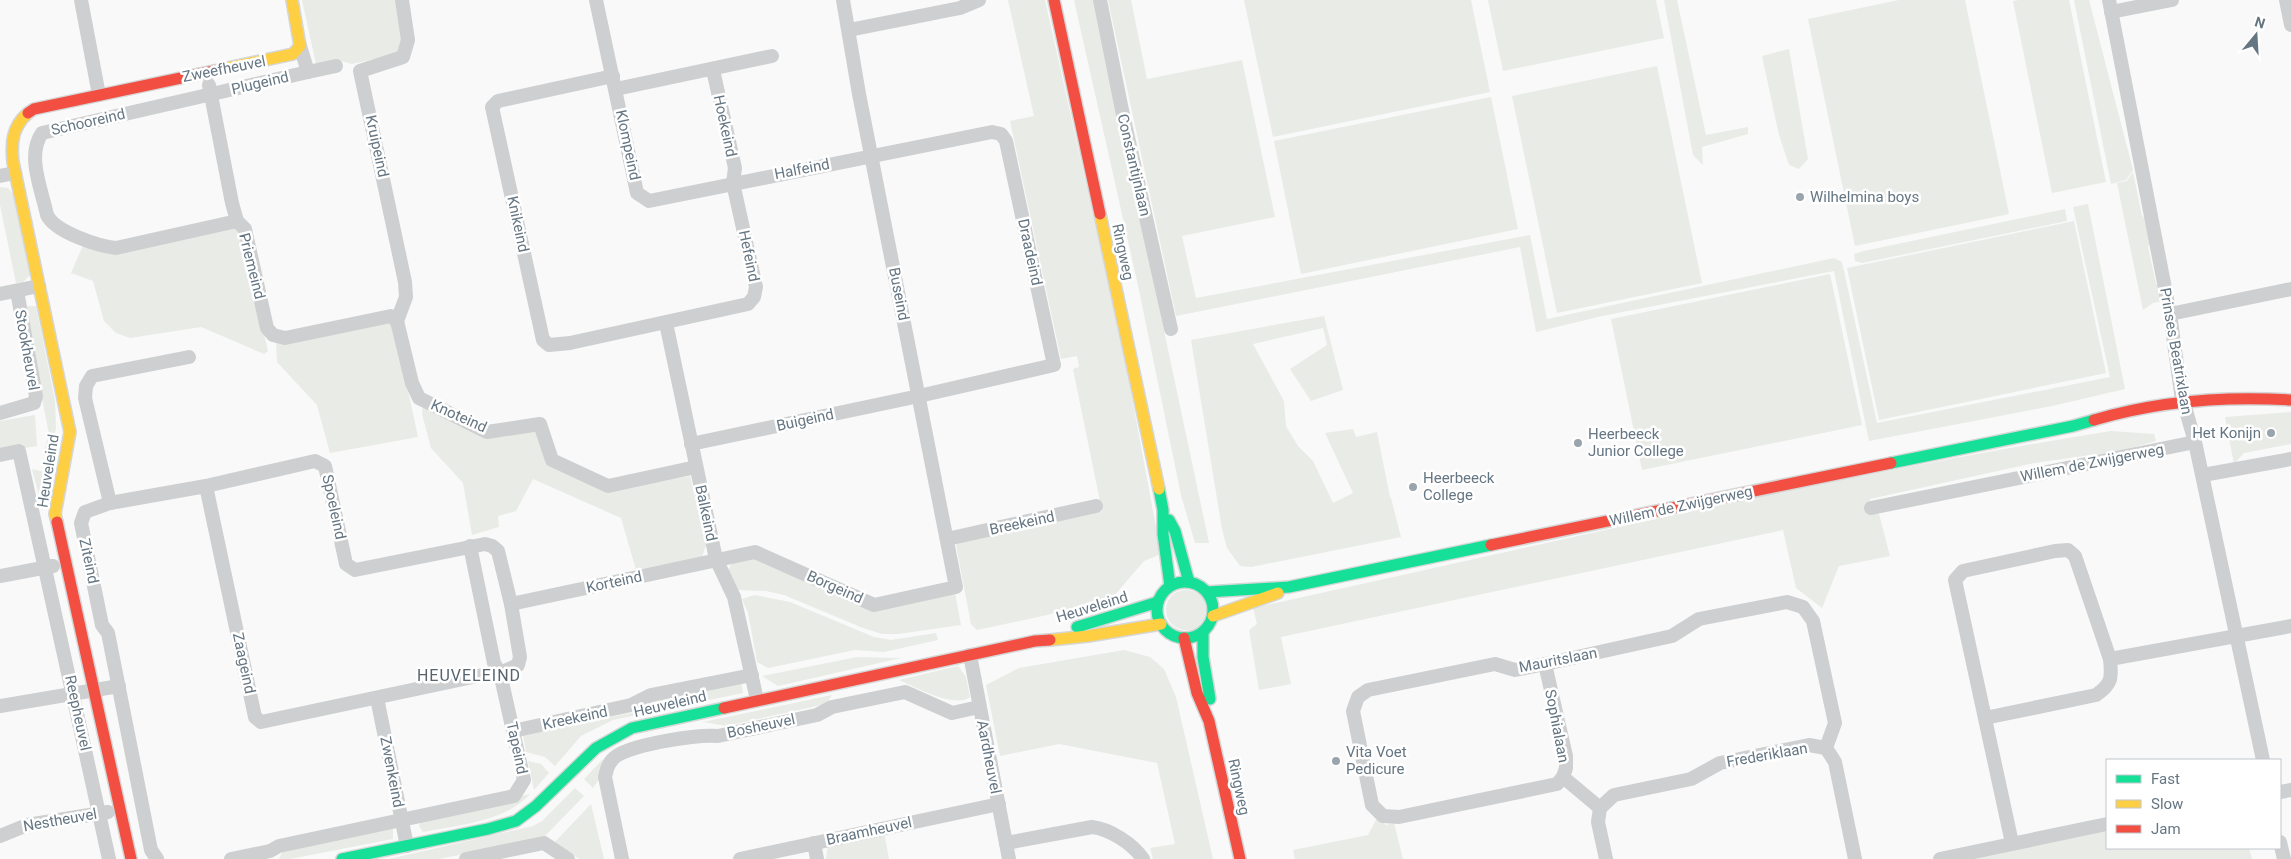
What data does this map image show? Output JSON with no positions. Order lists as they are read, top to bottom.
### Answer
{
  "streets": {
    "main road": [
      "Zweefheuvel",
      "Ringweg",
      "Willem de Zwijgerweg",
      "Heuveleind"
    ],
    "street": [
      "Plugeind",
      "Schooreind",
      "Hoekeind",
      "Klompeind",
      "Kruipeind",
      "Constantijnlaan",
      "Halfeind",
      "Knikeind",
      "Draadeind",
      "Hefeind",
      "Priemeind",
      "Buseind",
      "Stookheuvel",
      "Prinses Beatrixlaan",
      "Knoteind",
      "Buigeind",
      "Spoeleind",
      "Balkeind",
      "Breekeind",
      "Ziteind",
      "Korteind",
      "Borgeind",
      "Mauritslaan",
      "Zaageind",
      "Reepheuvel",
      "Kreekeind",
      "Bosheuvel",
      "Sophialaan",
      "Tapeind",
      "Frederiklaan",
      "Aardheuvel",
      "Zwenkeind",
      "Nestheuvel",
      "Braamheuvel"
    ]
  },
  "crossings": [
    ["Zweefheuvel", "Plugeind"],
    ["Zweefheuvel", "Priemeind"],
    ["Zweefheuvel", "Heuveleind"],
    ["Plugeind", "Schooreind"],
    ["Plugeind", "Priemeind"],
    ["Schooreind", "Priemeind"],
    ["Hoekeind", "Klompeind"],
    ["Hoekeind", "Halfeind"],
    ["Hoekeind", "Hefeind"],
    ["Klompeind", "Halfeind"],
    ["Klompeind", "Knikeind"],
    ["Klompeind", "Hefeind"],
    ["Kruipeind", "Priemeind"],
    ["Kruipeind", "Knoteind"],
    ["Halfeind", "Draadeind"],
    ["Halfeind", "Hefeind"],
    ["Halfeind", "Buseind"],
    ["Knikeind", "Hefeind"],
    ["Knikeind", "Balkeind"],
    ["Draadeind", "Buseind"],
    ["Draadeind", "Buigeind"],
    ["Ringweg", "Willem de Zwijgerweg"],
    ["Ringweg", "Heuveleind"],
    ["Hefeind", "Balkeind"],
    ["Priemeind", "Knoteind"],
    ["Buseind", "Buigeind"],
    ["Buseind", "Breekeind"],
    ["Buseind", "Borgeind"],
    ["Prinses Beatrixlaan", "Willem de Zwijgerweg"],
    ["Knoteind", "Balkeind"],
    ["Buigeind", "Balkeind"],
    ["Willem de Zwijgerweg", "Heuveleind"],
    ["Heuveleind", "Balkeind"],
    ["Heuveleind", "Aardheuvel"],
    ["Heuveleind", "Zwenkeind"],
    ["Heuveleind", "Nestheuvel"],
    ["Spoeleind", "Ziteind"],
    ["Spoeleind", "Korteind"],
    ["Spoeleind", "Zaageind"],
    ["Spoeleind", "Tapeind"],
    ["Balkeind", "Korteind"],
    ["Balkeind", "Borgeind"],
    ["Balkeind", "Kreekeind"],
    ["Korteind", "Borgeind"],
    ["Mauritslaan", "Sophialaan"],
    ["Mauritslaan", "Frederiklaan"],
    ["Zaageind", "Zwenkeind"],
    ["Reepheuvel", "Nestheuvel"],
    ["Kreekeind", "Tapeind"],
    ["Bosheuvel", "Aardheuvel"],
    ["Sophialaan", "Frederiklaan"],
    ["Tapeind", "Zwenkeind"],
    ["Aardheuvel", "Braamheuvel"]
  ],
  "districts": ["HEUVELEIND"],
  "places": [
    "Wilhelmina boys",
    "Het Konijn",
    "Heerbeeck Junior College",
    "Heerbeeck College",
    "Vita Voet Pedicure"
  ],
  "legend": ["Fast", "Slow", "Jam"],
  "north": "top"
}
